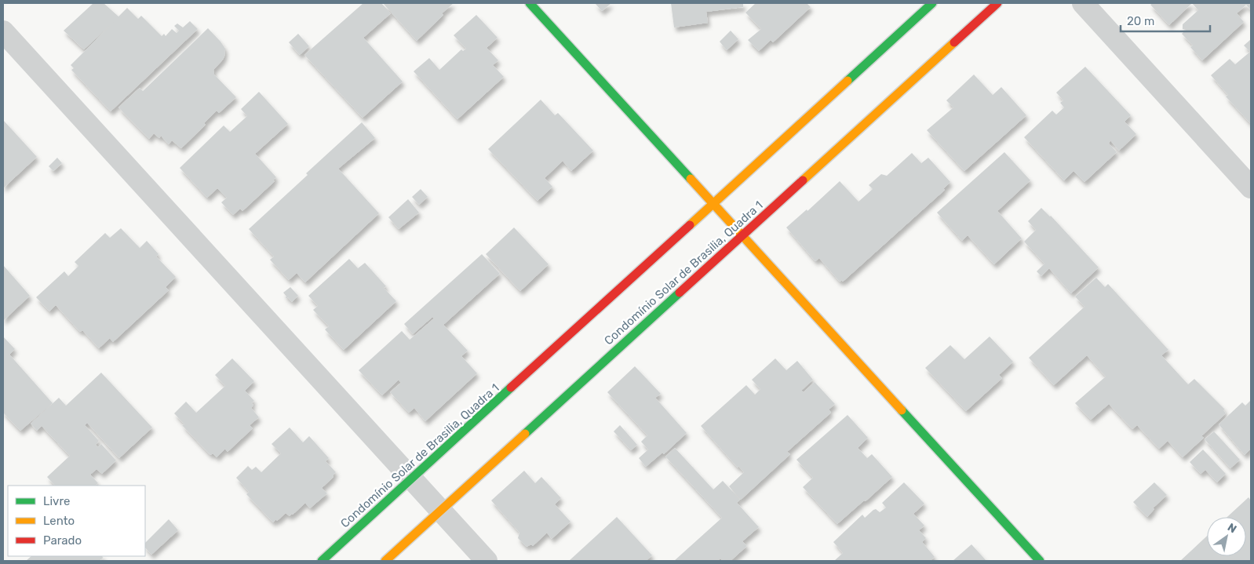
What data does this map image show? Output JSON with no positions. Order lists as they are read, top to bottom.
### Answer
{
  "streets": {
    "street": ["Condomínio Solar de Brasilia, Quadra 1"]
  },
  "legend": ["Livre", "Lento", "Parado"],
  "scale_bar": "20 m",
  "north": "top right"
}
